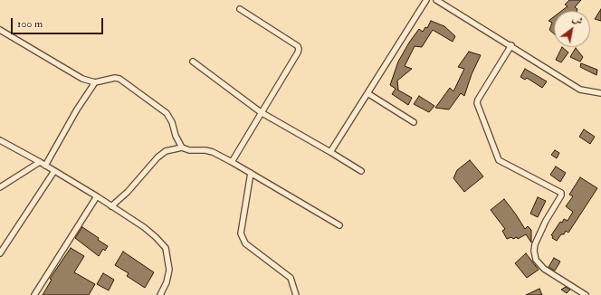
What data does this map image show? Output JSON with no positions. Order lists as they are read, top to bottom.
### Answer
{
  "scale_bar": "100 m",
  "north": "top right"
}
